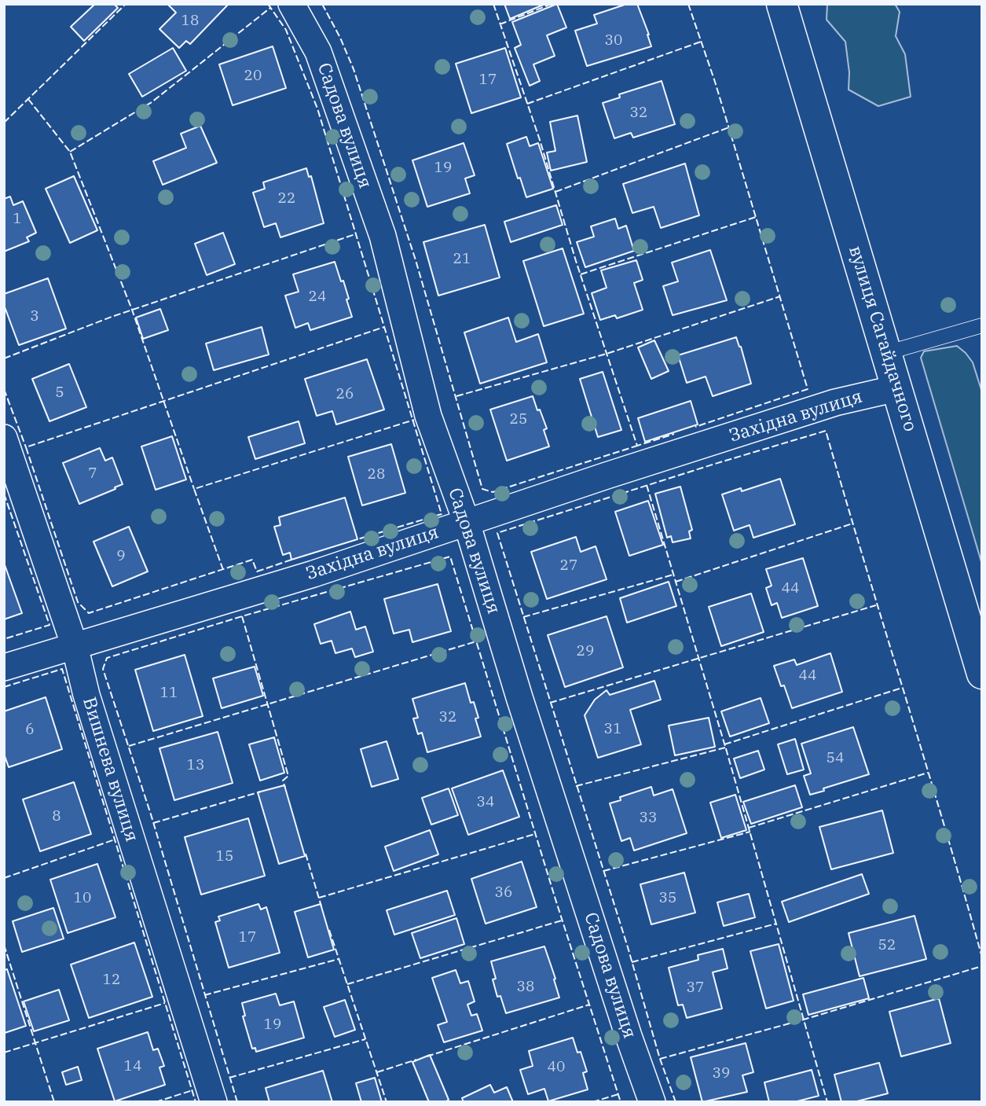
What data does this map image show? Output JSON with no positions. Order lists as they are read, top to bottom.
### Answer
{
  "streets": {
    "main road": ["вулиця Сагайдачного"],
    "street": ["Садова вулиця", "Західна вулиця", "Вишнева вулиця"]
  },
  "crossings": [
    ["Садова вулиця", "Західна вулиця"],
    ["вулиця Сагайдачного", "Західна вулиця"],
    ["Західна вулиця", "Вишнева вулиця"]
  ],
  "house_numbers": [
    "18",
    "30",
    "20",
    "17",
    "32",
    "19",
    "22",
    "1",
    "21",
    "24",
    "3",
    "5",
    "26",
    "25",
    "7",
    "28",
    "9",
    "27",
    "44",
    "29",
    "44",
    "11",
    "32",
    "31",
    "6",
    "54",
    "13",
    "34",
    "8",
    "33",
    "15",
    "36",
    "10",
    "35",
    "17",
    "52",
    "12",
    "38",
    "37",
    "19",
    "14",
    "40",
    "39"
  ]
}
